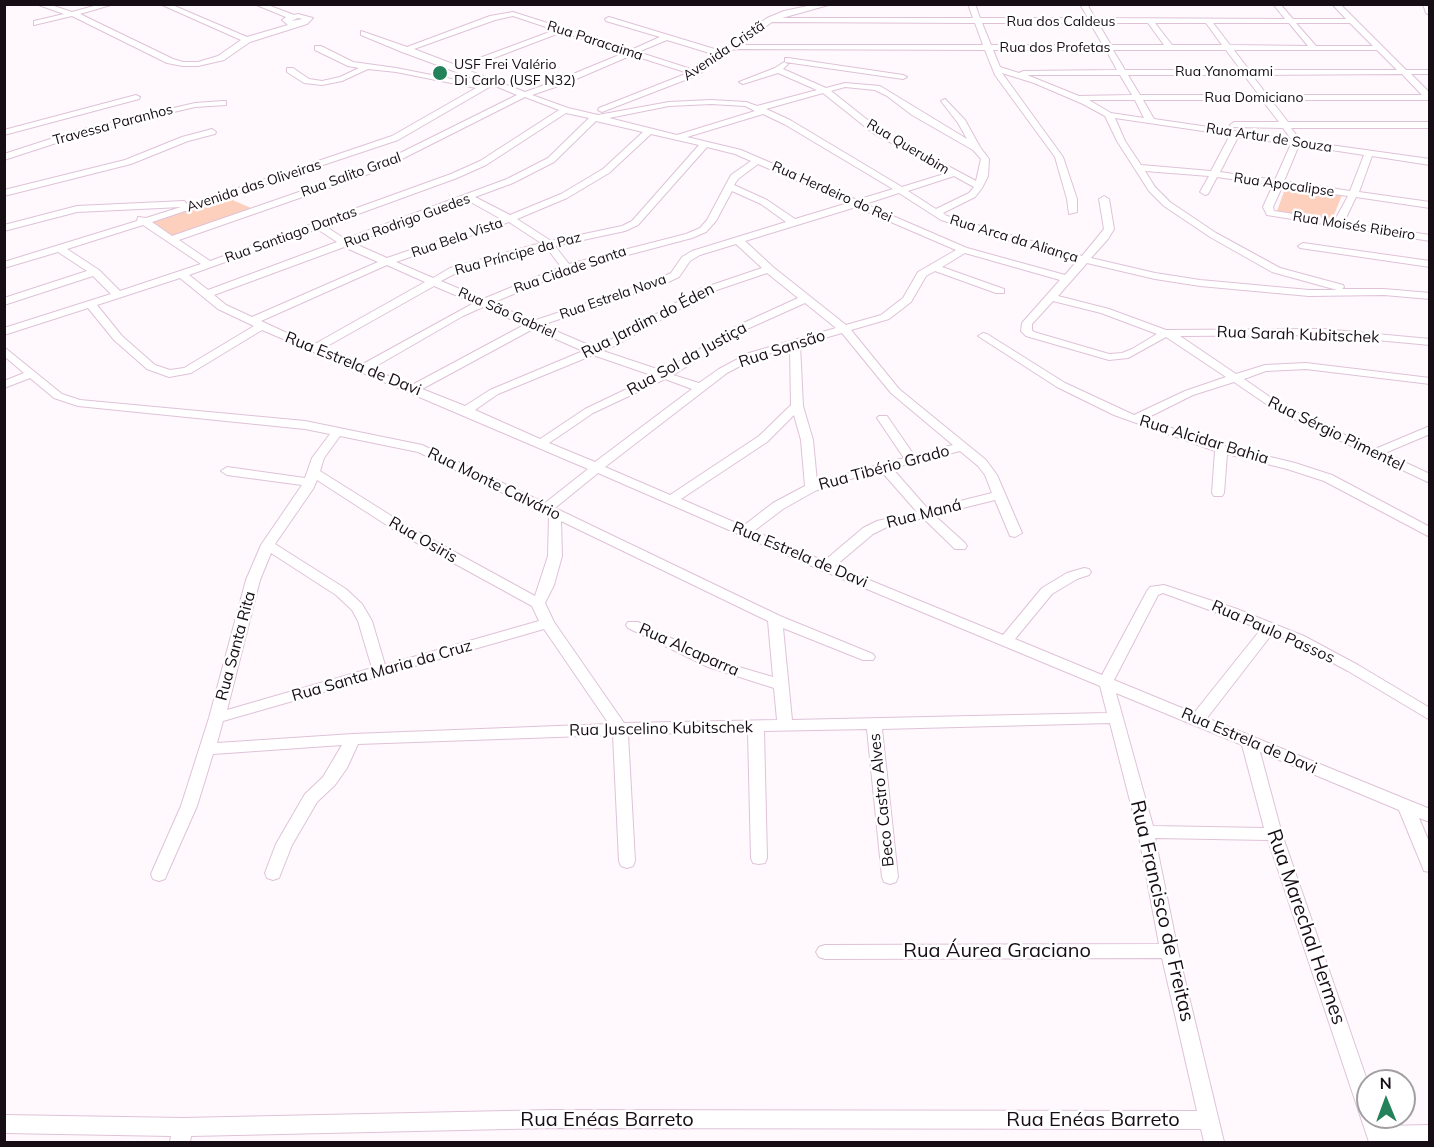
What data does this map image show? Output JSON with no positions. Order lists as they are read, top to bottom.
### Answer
{
  "streets": {
    "street": [
      "Rua dos Caldeus",
      "Rua Paracaima",
      "Rua dos Profetas",
      "Avenida Cristã",
      "Rua Yanomami",
      "Rua Domiciano",
      "Travessa Paranhos",
      "Rua Artur de Souza",
      "Rua Querubim",
      "Rua Salito Graal",
      "Rua Apocalipse",
      "Avenida das Oliveiras",
      "Rua Herdeiro do Rei",
      "Rua Rodrigo Guedes",
      "Rua Moisés Ribeiro",
      "Rua Santiago Dantas",
      "Rua Bela Vista",
      "Rua Arca da Aliança",
      "Rua Príncipe da Paz",
      "Rua Cidade Santa",
      "Rua Estrela Nova",
      "Rua São Gabriel",
      "Rua Jardim do Éden",
      "Rua Sarah Kubitschek",
      "Rua Sansão",
      "Rua Sol da Justiça",
      "Rua Estrela de Davi",
      "Rua Sérgio Pimentel",
      "Rua Alcidar Bahia",
      "Rua Tibério Grado",
      "Rua Monte Calvário",
      "Rua Maná",
      "Rua Osiris",
      "Rua Paulo Passos",
      "Rua Santa Rita",
      "Rua Alcaparra",
      "Rua Santa Maria da Cruz",
      "Rua Juscelino Kubitschek",
      "Beco Castro Alves",
      "Rua Francisco de Freitas",
      "Rua Marechal Hermes",
      "Rua Áurea Graciano",
      "Rua Enéas Barreto"
    ]
  },
  "crossings": [
    ["Rua dos Caldeus", "Avenida Cristã"],
    ["Rua Paracaima", "Avenida Cristã"],
    ["Rua Paracaima", "Rua Salito Graal"],
    ["Rua Paracaima", "Rua Herdeiro do Rei"],
    ["Rua dos Profetas", "Avenida Cristã"],
    ["Avenida Cristã", "Rua Herdeiro do Rei"],
    ["Avenida Cristã", "Rua Rodrigo Guedes"],
    ["Avenida Cristã", "Rua Arca da Aliança"],
    ["Rua Querubim", "Rua Estrela Nova"],
    ["Rua Salito Graal", "Rua Herdeiro do Rei"],
    ["Rua Apocalipse", "Rua Moisés Ribeiro"],
    ["Avenida das Oliveiras", "Rua Herdeiro do Rei"],
    ["Rua Herdeiro do Rei", "Rua Rodrigo Guedes"],
    ["Rua Herdeiro do Rei", "Rua Santiago Dantas"],
    ["Rua Herdeiro do Rei", "Rua Bela Vista"],
    ["Rua Herdeiro do Rei", "Rua Arca da Aliança"],
    ["Rua Herdeiro do Rei", "Rua Príncipe da Paz"],
    ["Rua Herdeiro do Rei", "Rua Cidade Santa"],
    ["Rua Herdeiro do Rei", "Rua Estrela Nova"],
    ["Rua Herdeiro do Rei", "Rua Sansão"],
    ["Rua Rodrigo Guedes", "Rua Arca da Aliança"],
    ["Rua Rodrigo Guedes", "Rua São Gabriel"],
    ["Rua Rodrigo Guedes", "Rua Estrela de Davi"],
    ["Rua Santiago Dantas", "Rua Bela Vista"],
    ["Rua Santiago Dantas", "Rua São Gabriel"],
    ["Rua Santiago Dantas", "Rua Estrela de Davi"],
    ["Rua Bela Vista", "Rua São Gabriel"],
    ["Rua Bela Vista", "Rua Estrela de Davi"],
    ["Rua Arca da Aliança", "Rua Estrela Nova"],
    ["Rua Príncipe da Paz", "Rua São Gabriel"],
    ["Rua Príncipe da Paz", "Rua Estrela de Davi"],
    ["Rua Cidade Santa", "Rua São Gabriel"],
    ["Rua Cidade Santa", "Rua Estrela de Davi"],
    ["Rua Estrela Nova", "Rua São Gabriel"],
    ["Rua Estrela Nova", "Rua Estrela de Davi"],
    ["Rua São Gabriel", "Rua Jardim do Éden"],
    ["Rua São Gabriel", "Rua Sansão"],
    ["Rua São Gabriel", "Rua Sol da Justiça"],
    ["Rua Jardim do Éden", "Rua Estrela de Davi"],
    ["Rua Sarah Kubitschek", "Rua Sérgio Pimentel"],
    ["Rua Sansão", "Rua Estrela de Davi"],
    ["Rua Sansão", "Rua Monte Calvário"],
    ["Rua Sol da Justiça", "Rua Estrela de Davi"],
    ["Rua Estrela de Davi", "Rua Tibério Grado"],
    ["Rua Estrela de Davi", "Rua Maná"],
    ["Rua Estrela de Davi", "Rua Paulo Passos"],
    ["Rua Estrela de Davi", "Rua Francisco de Freitas"],
    ["Rua Estrela de Davi", "Rua Marechal Hermes"],
    ["Rua Monte Calvário", "Rua Santa Rita"],
    ["Rua Osiris", "Rua Santa Rita"],
    ["Rua Paulo Passos", "Rua Francisco de Freitas"],
    ["Rua Santa Rita", "Rua Santa Maria da Cruz"],
    ["Rua Santa Rita", "Rua Juscelino Kubitschek"],
    ["Rua Juscelino Kubitschek", "Beco Castro Alves"],
    ["Rua Juscelino Kubitschek", "Rua Francisco de Freitas"],
    ["Rua Francisco de Freitas", "Rua Áurea Graciano"],
    ["Rua Francisco de Freitas", "Rua Enéas Barreto"]
  ],
  "places": ["USF Frei Valério Di Carlo (USF N32)"],
  "north": "top"
}
